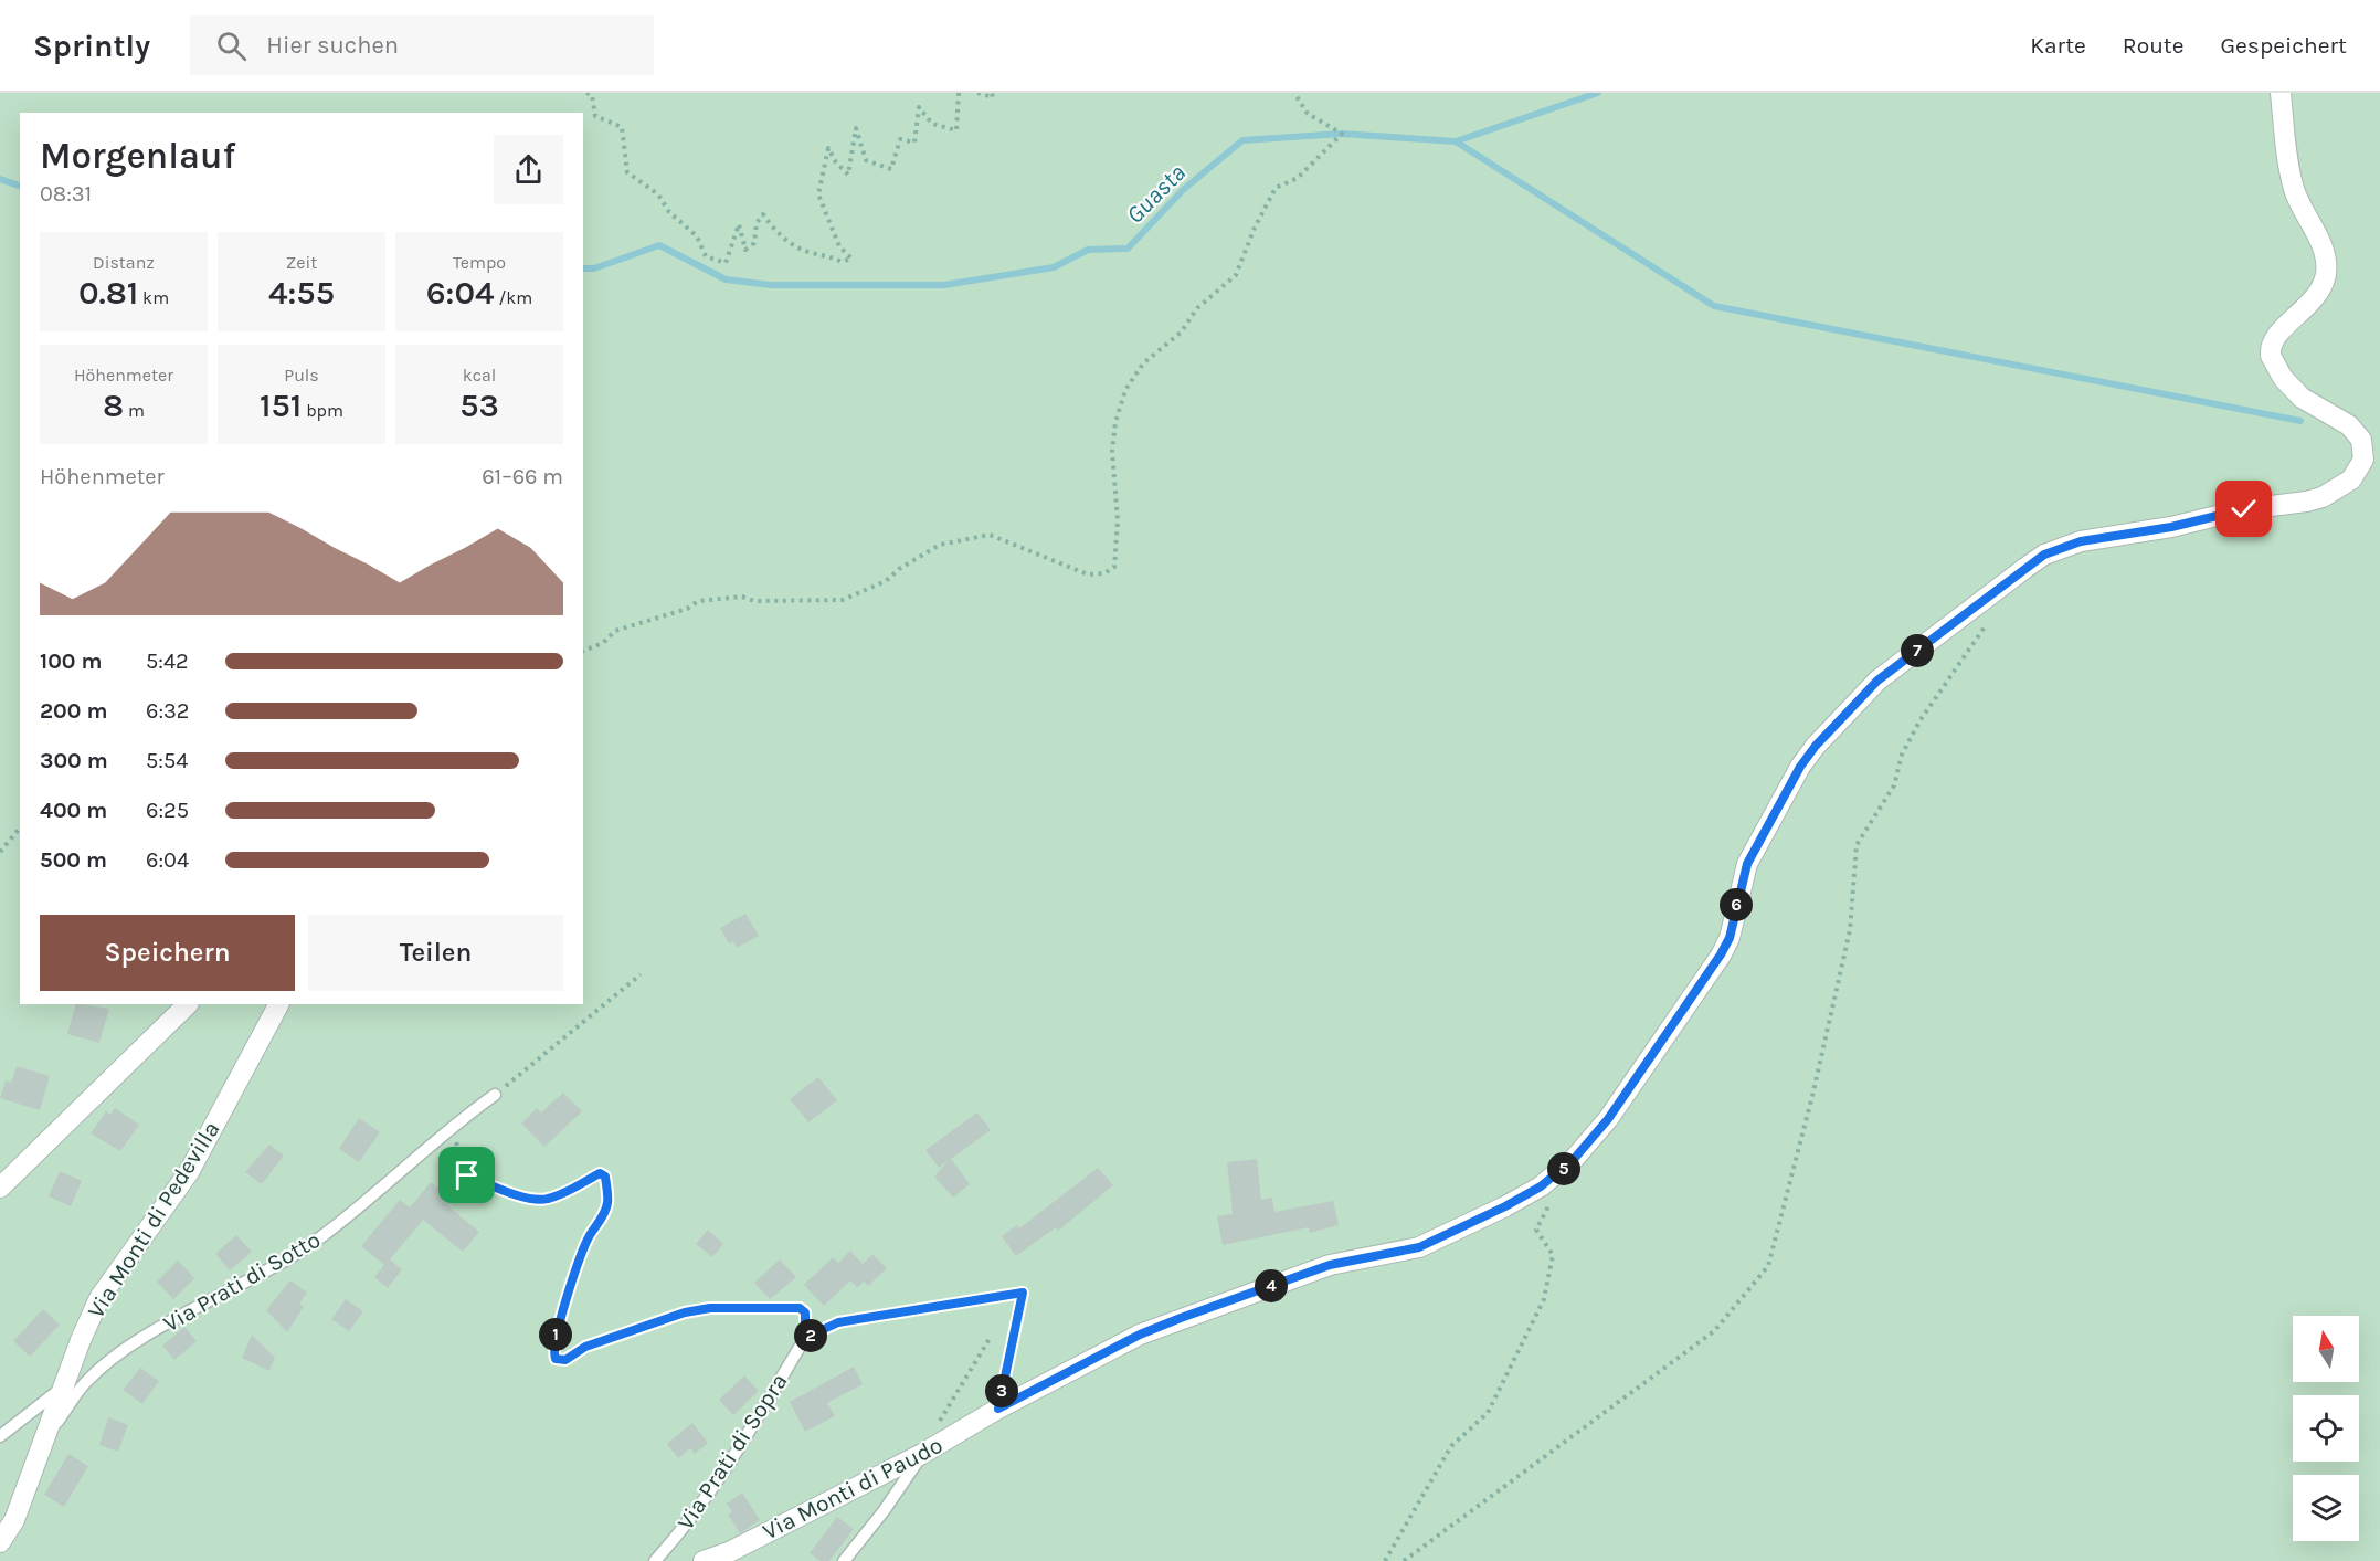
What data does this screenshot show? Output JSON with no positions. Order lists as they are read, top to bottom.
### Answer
{
  "streets": {
    "street": ["Via Monti di Pedevilla", "Via Monti di Paudo"],
    "lane": ["Via Prati di Sotto", "Via Prati di Sopra"]
  },
  "crossings": [
    ["Via Monti di Pedevilla", "Via Prati di Sotto"]
  ],
  "water": ["Guasta"],
  "north": "top",
  "page": {
    "header": "Sprintly",
    "search": "Hier suchen",
    "nav": ["Karte", "Route", "Gespeichert"],
    "heading": ["Morgenlauf", "08:31"],
    "stats": [
      ["Distanz", "0.81 km"],
      ["Zeit", "4:55"],
      ["Tempo", "6:04 /km"],
      ["Höhenmeter", "8 m"],
      ["Puls", "151 bpm"],
      ["kcal", "53"]
    ],
    "chart": ["Höhenmeter", "61–66 m"],
    "pins": [
      "7",
      "6",
      "5",
      "4",
      "1",
      "2",
      "3"
    ],
    "list": [
      {
        "name": "100 m",
        "note": "5:42"
      },
      {
        "name": "200 m",
        "note": "6:32"
      },
      {
        "name": "300 m",
        "note": "5:54"
      },
      {
        "name": "400 m",
        "note": "6:25"
      },
      {
        "name": "500 m",
        "note": "6:04"
      }
    ],
    "buttons": ["Speichern", "Teilen"]
  }
}
